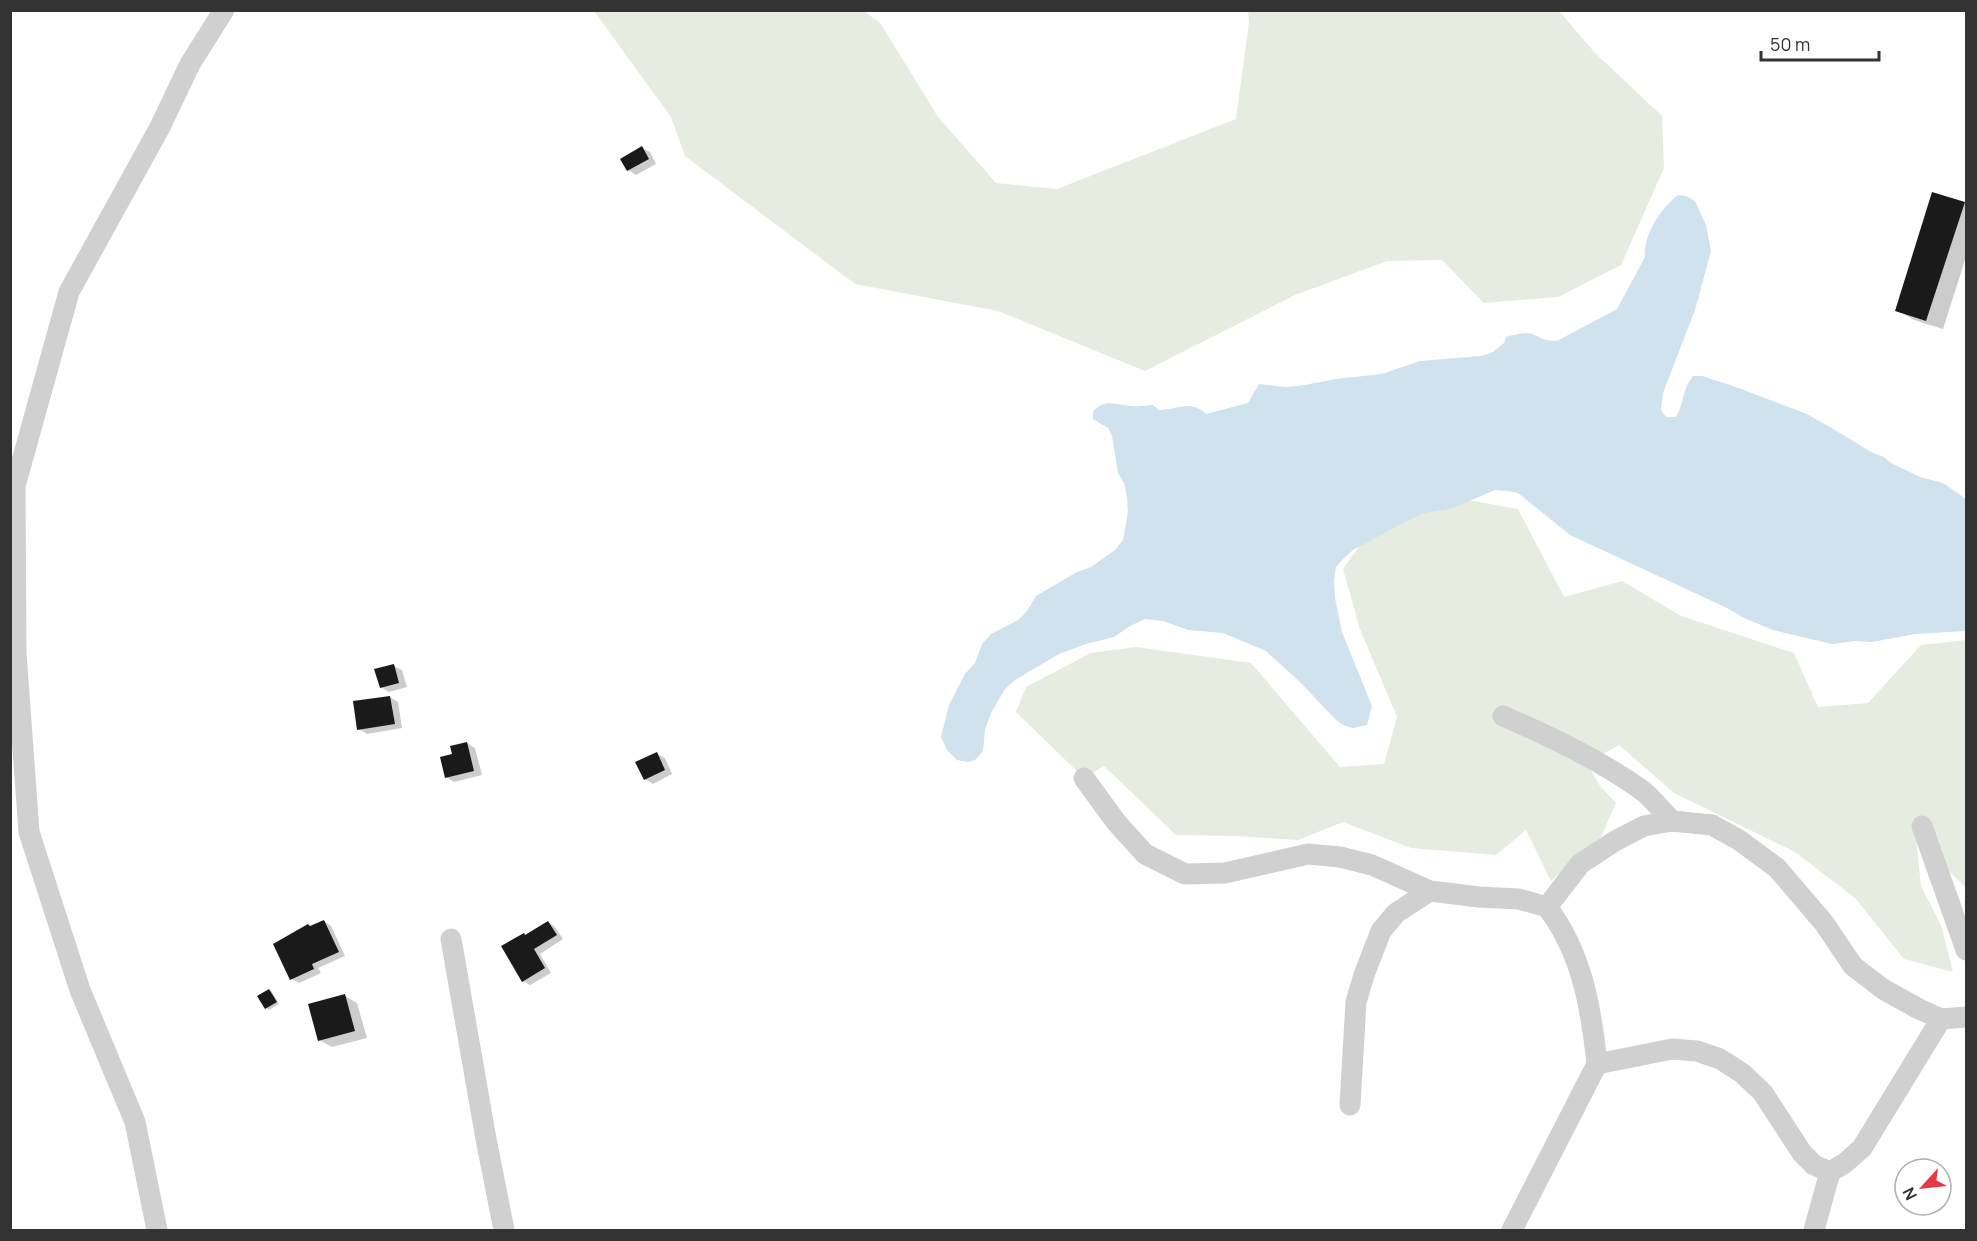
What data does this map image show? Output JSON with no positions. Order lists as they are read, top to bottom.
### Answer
{
  "scale_bar": "50 m",
  "north": "bottom left"
}
